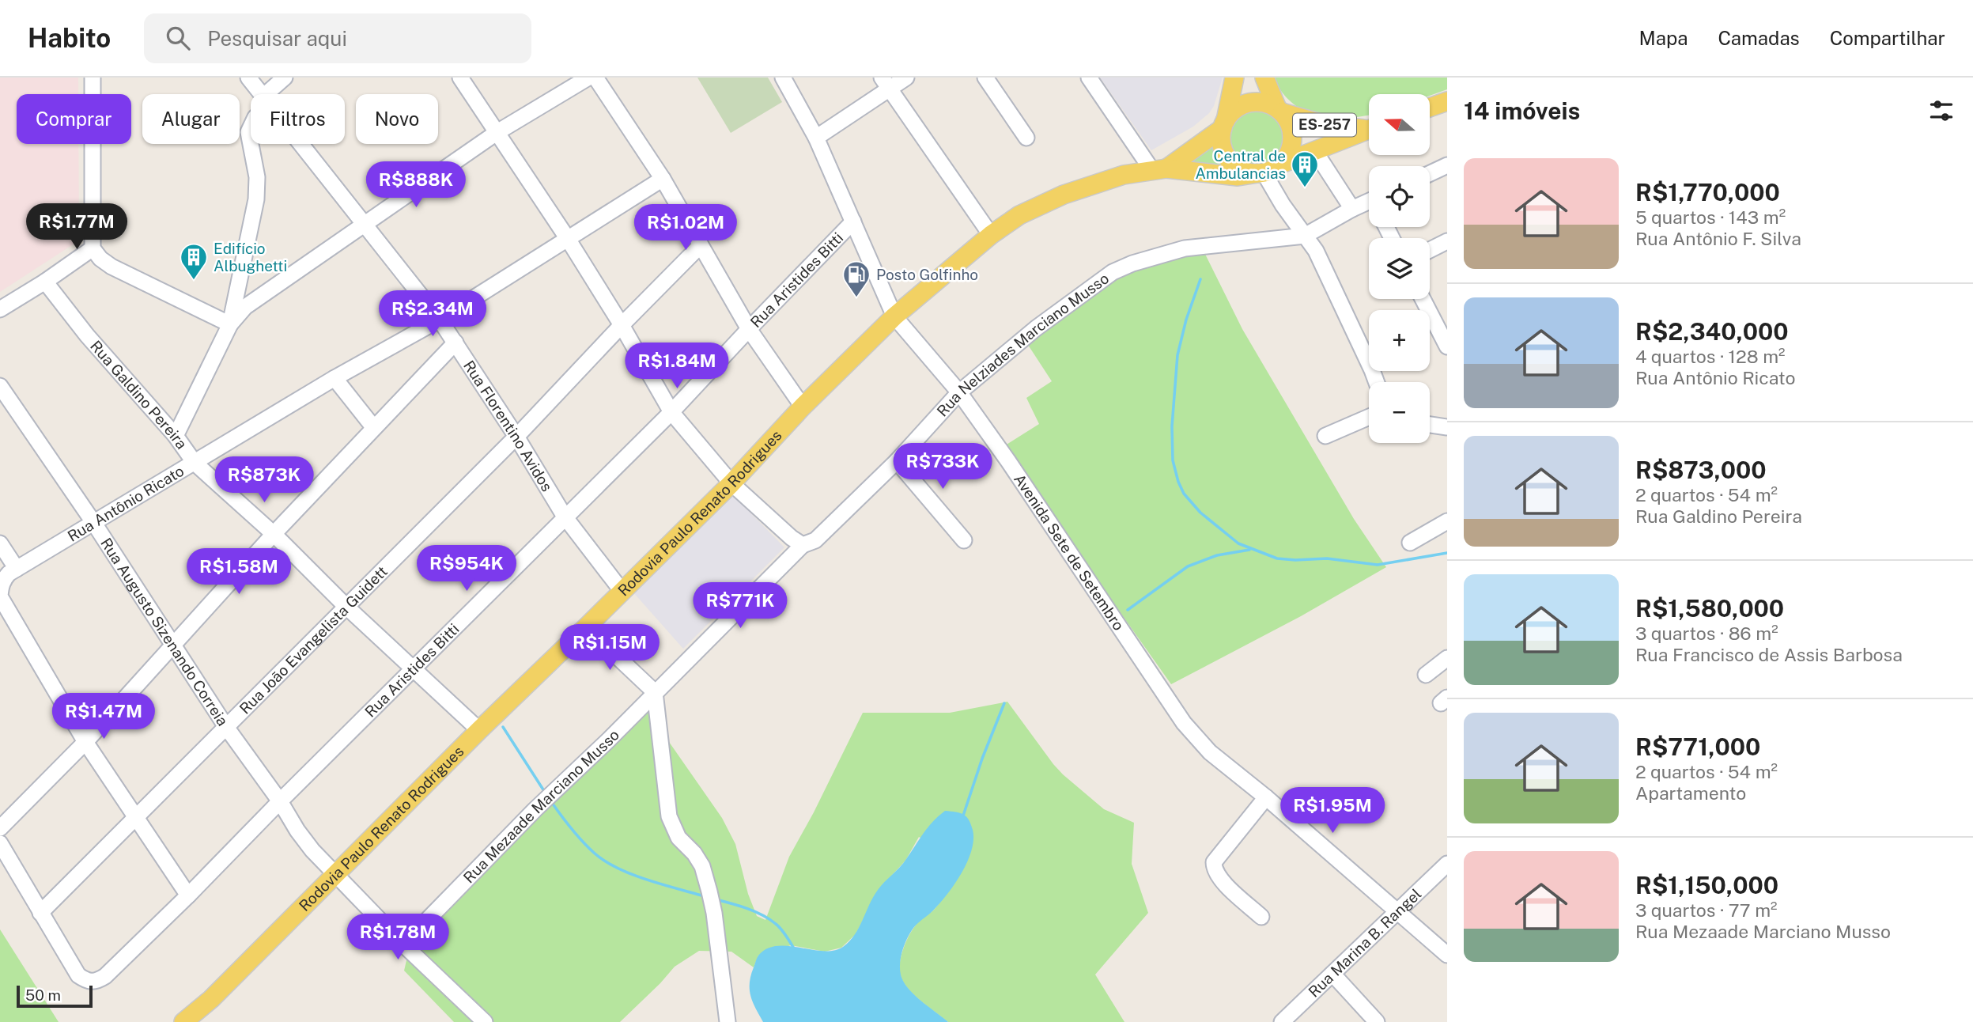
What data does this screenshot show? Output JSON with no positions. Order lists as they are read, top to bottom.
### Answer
{
  "streets": {
    "main road": ["ES-257", "Rodovia Paulo Renato Rodrigues"],
    "street": [
      "Rua Aristides Bitti",
      "Rua Nelziades Marciano Musso",
      "Rua Galdino Pereira",
      "Rua Florentino Avidos",
      "Rua Antônio Ricato",
      "Avenida Sete de Setembro",
      "Rua Augusto Sizenando Correia",
      "Rua João Evangelista Guidett",
      "Rua Mezaade Marciano Musso",
      "Rua Marina B. Rangel"
    ]
  },
  "crossings": [
    ["ES-257", "Rodovia Paulo Renato Rodrigues"],
    ["Rua Aristides Bitti", "Rua Galdino Pereira"],
    ["Rua Aristides Bitti", "Rua Florentino Avidos"],
    ["Rua Aristides Bitti", "Avenida Sete de Setembro"],
    ["Rua Aristides Bitti", "Rua Augusto Sizenando Correia"],
    ["Rua Aristides Bitti", "Rua João Evangelista Guidett"],
    ["Rua Nelziades Marciano Musso", "Avenida Sete de Setembro"],
    ["Rua Nelziades Marciano Musso", "Rua Mezaade Marciano Musso"],
    ["Rua Galdino Pereira", "Rua Antônio Ricato"],
    ["Rua Galdino Pereira", "Rodovia Paulo Renato Rodrigues"],
    ["Rua Galdino Pereira", "Rua João Evangelista Guidett"],
    ["Rua Florentino Avidos", "Rua Antônio Ricato"],
    ["Rua Florentino Avidos", "Rodovia Paulo Renato Rodrigues"],
    ["Rua Florentino Avidos", "Rua João Evangelista Guidett"],
    ["Rua Antônio Ricato", "Rua Augusto Sizenando Correia"],
    ["Rodovia Paulo Renato Rodrigues", "Avenida Sete de Setembro"],
    ["Rodovia Paulo Renato Rodrigues", "Rua Augusto Sizenando Correia"],
    ["Avenida Sete de Setembro", "Rua Marina B. Rangel"],
    ["Rua Augusto Sizenando Correia", "Rua João Evangelista Guidett"],
    ["Rua Augusto Sizenando Correia", "Rua Mezaade Marciano Musso"]
  ],
  "places": {
    "building": ["Central de Ambulancias", "Edifício Albughetti"],
    "fuel station": ["Posto Golfinho"]
  },
  "scale_bar": "50 m",
  "north": "left",
  "page": {
    "header": "Habito",
    "search": "Pesquisar aqui",
    "nav": ["Mapa", "Camadas", "Compartilhar"],
    "heading": "14 imóveis",
    "map_buttons": ["+", "−"],
    "chip": [
      "Comprar",
      "Alugar",
      "Filtros",
      "Novo"
    ],
    "list": [
      {
        "name": "R$1,770,000",
        "note": "5 quartos · 143 m² · Rua Antônio F. Silva"
      },
      {
        "name": "R$2,340,000",
        "note": "4 quartos · 128 m² · Rua Antônio Ricato"
      },
      {
        "name": "R$873,000",
        "note": "2 quartos · 54 m² · Rua Galdino Pereira"
      },
      {
        "name": "R$1,580,000",
        "note": "3 quartos · 86 m² · Rua Francisco de Assis Barbosa"
      },
      {
        "name": "R$771,000",
        "note": "2 quartos · 54 m² · Apartamento"
      },
      {
        "name": "R$1,150,000",
        "note": "3 quartos · 77 m² · Rua Mezaade Marciano Musso"
      }
    ],
    "price": [
      "R$888K",
      "R$1.77M",
      "R$1.02M",
      "R$2.34M",
      "R$1.84M",
      "R$733K",
      "R$873K",
      "R$954K",
      "R$1.58M",
      "R$771K",
      "R$1.15M",
      "R$1.47M",
      "R$1.95M",
      "R$1.78M"
    ],
    "scale": "50 m"
  }
}
